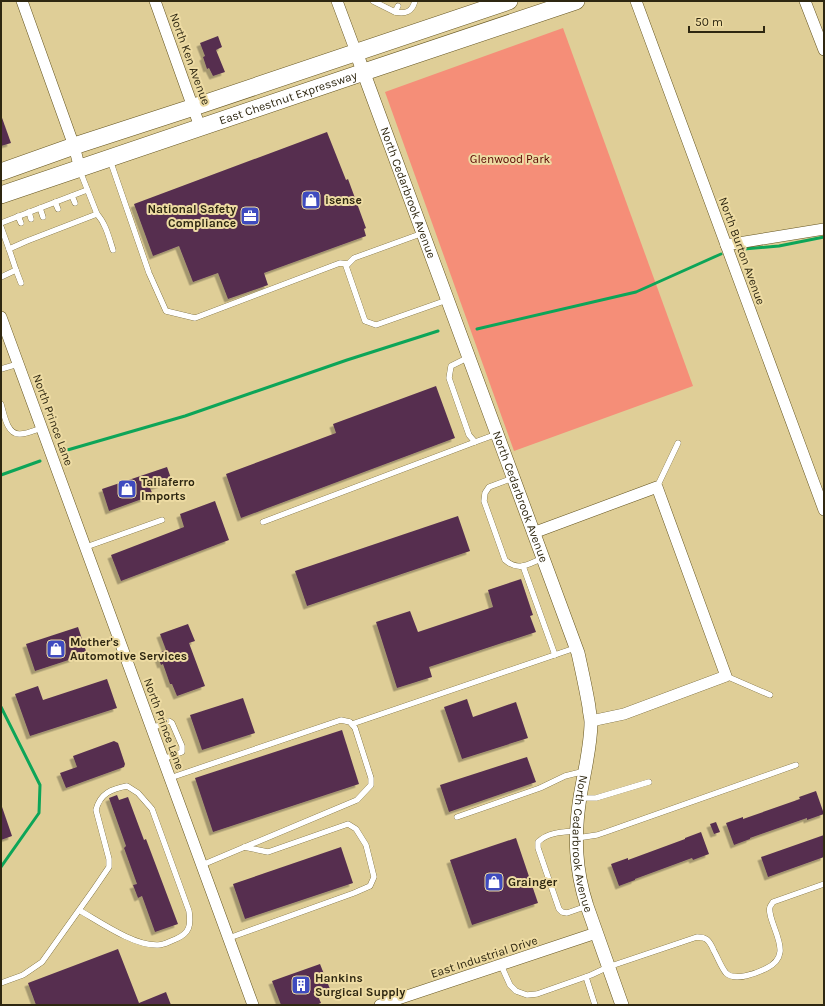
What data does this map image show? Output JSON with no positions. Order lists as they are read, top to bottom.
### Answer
{
  "streets": {
    "main road": ["East Chestnut Expressway"],
    "street": [
      "North Ken Avenue",
      "North Cedarbrook Avenue",
      "North Burton Avenue",
      "North Prince Lane",
      "East Industrial Drive"
    ]
  },
  "crossings": [
    ["North Ken Avenue", "East Chestnut Expressway"],
    ["East Chestnut Expressway", "North Cedarbrook Avenue"],
    ["North Cedarbrook Avenue", "East Industrial Drive"]
  ],
  "parks": ["Glenwood Park"],
  "places": {
    "shop": [
      "isense",
      "Taliaferro Imports",
      "Mother's Automotive Services",
      "Grainger"
    ],
    "office": ["National Safety Compliance"],
    "building": ["Hankins Surgical Supply"]
  },
  "scale_bar": "50 m"
}
